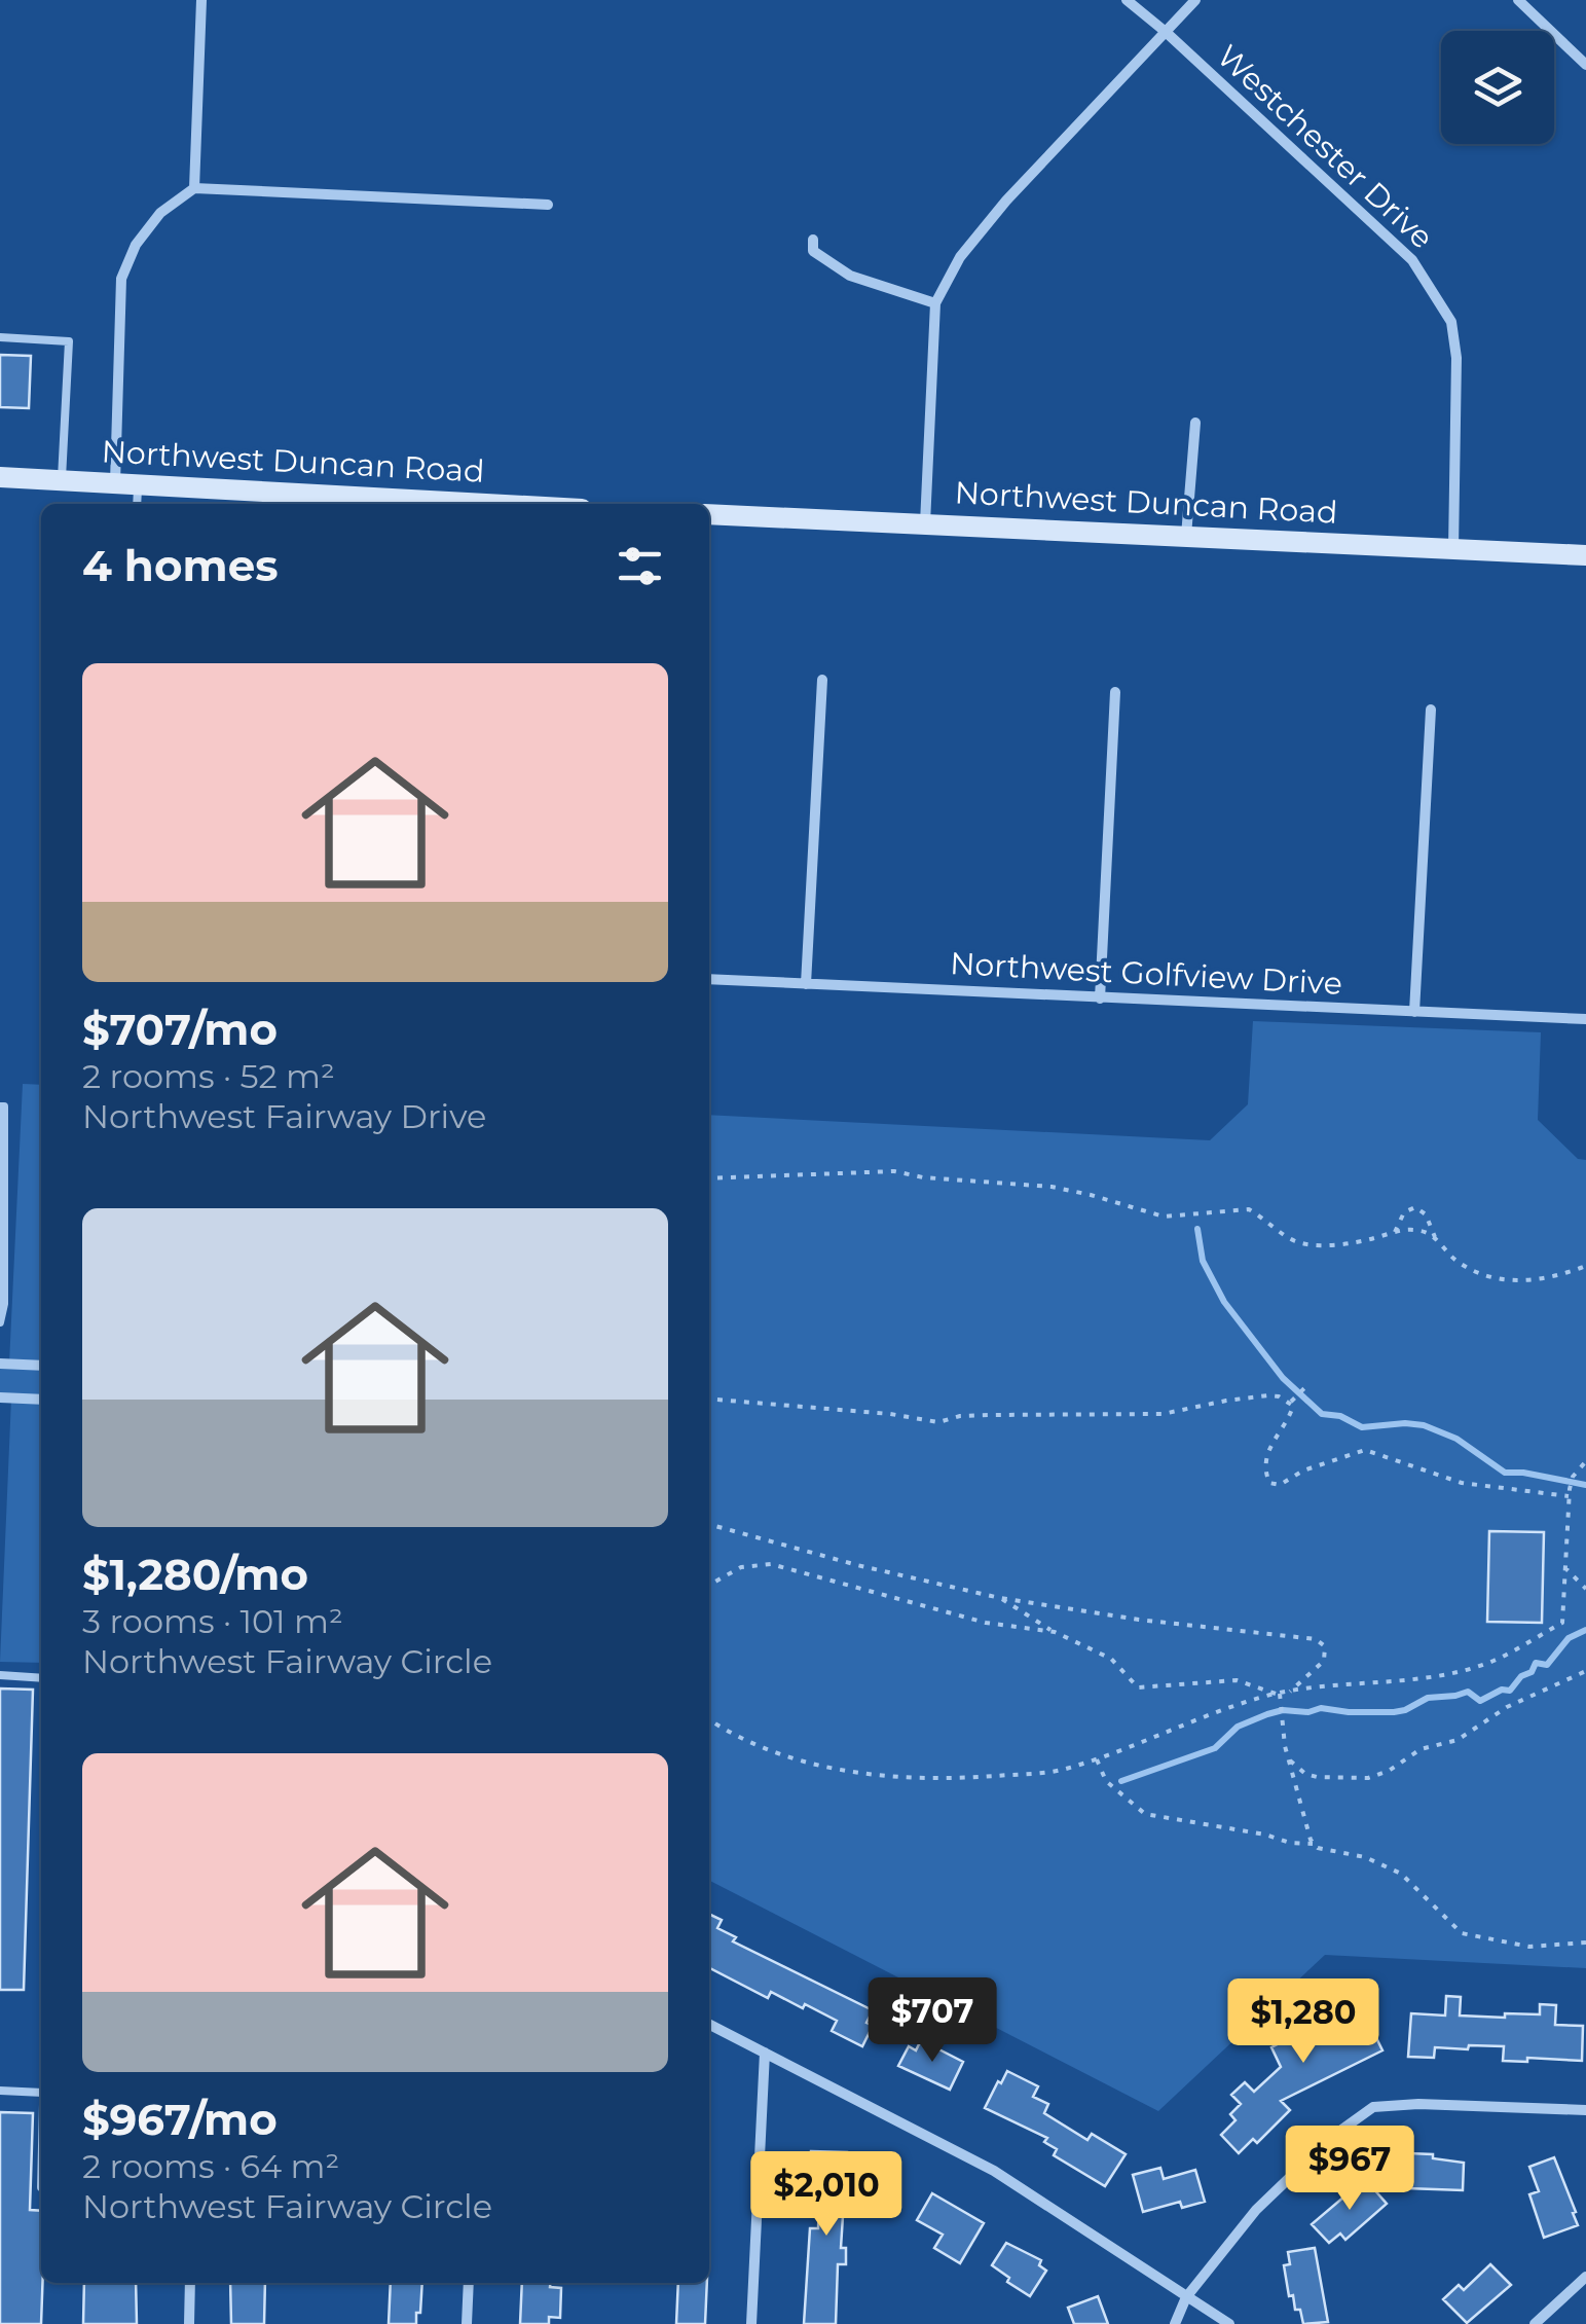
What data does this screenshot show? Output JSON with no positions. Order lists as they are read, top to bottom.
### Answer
{
  "streets": {
    "street": ["Westchester Drive", "Northwest Duncan Road", "Northwest Golfview Drive"]
  },
  "crossings": [
    ["Westchester Drive", "Northwest Duncan Road"]
  ],
  "page": {
    "heading": "4 homes",
    "list": [
      {
        "name": "$707/mo",
        "note": "2 rooms · 52 m² · Northwest Fairway Drive"
      },
      {
        "name": "$1,280/mo",
        "note": "3 rooms · 101 m² · Northwest Fairway Circle"
      },
      {
        "name": "$967/mo",
        "note": "2 rooms · 64 m² · Northwest Fairway Circle"
      }
    ],
    "price": [
      "$707",
      "$1,280",
      "$967",
      "$2,010"
    ]
  }
}
